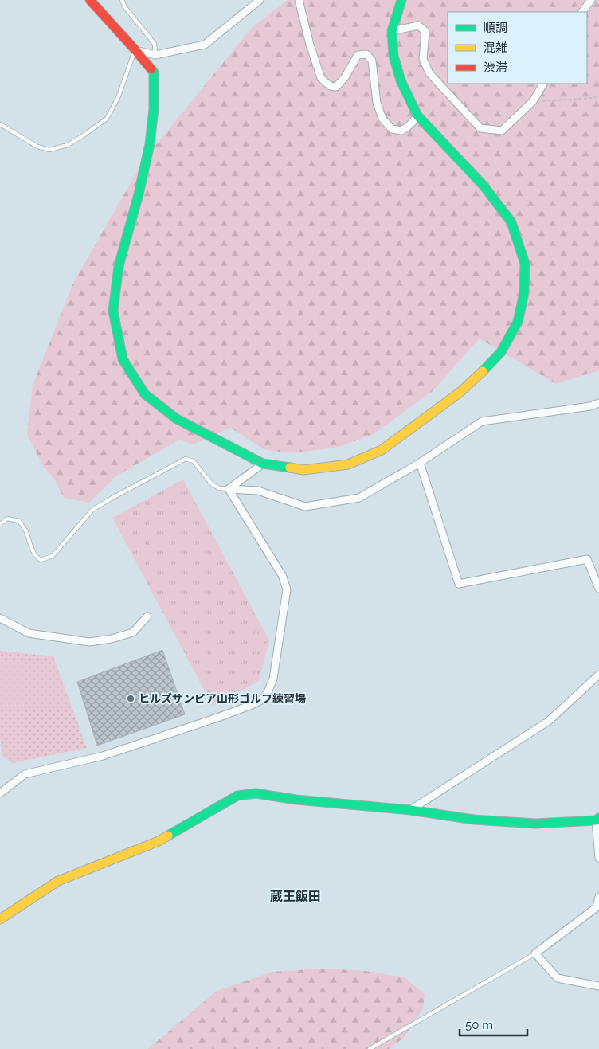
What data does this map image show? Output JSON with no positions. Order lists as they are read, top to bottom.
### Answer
{
  "districts": ["蔵王飯田"],
  "places": ["ヒルズサンピア山形ゴルフ練習場"],
  "legend": ["順調", "混雑", "渋滞"],
  "scale_bar": "50 m"
}
